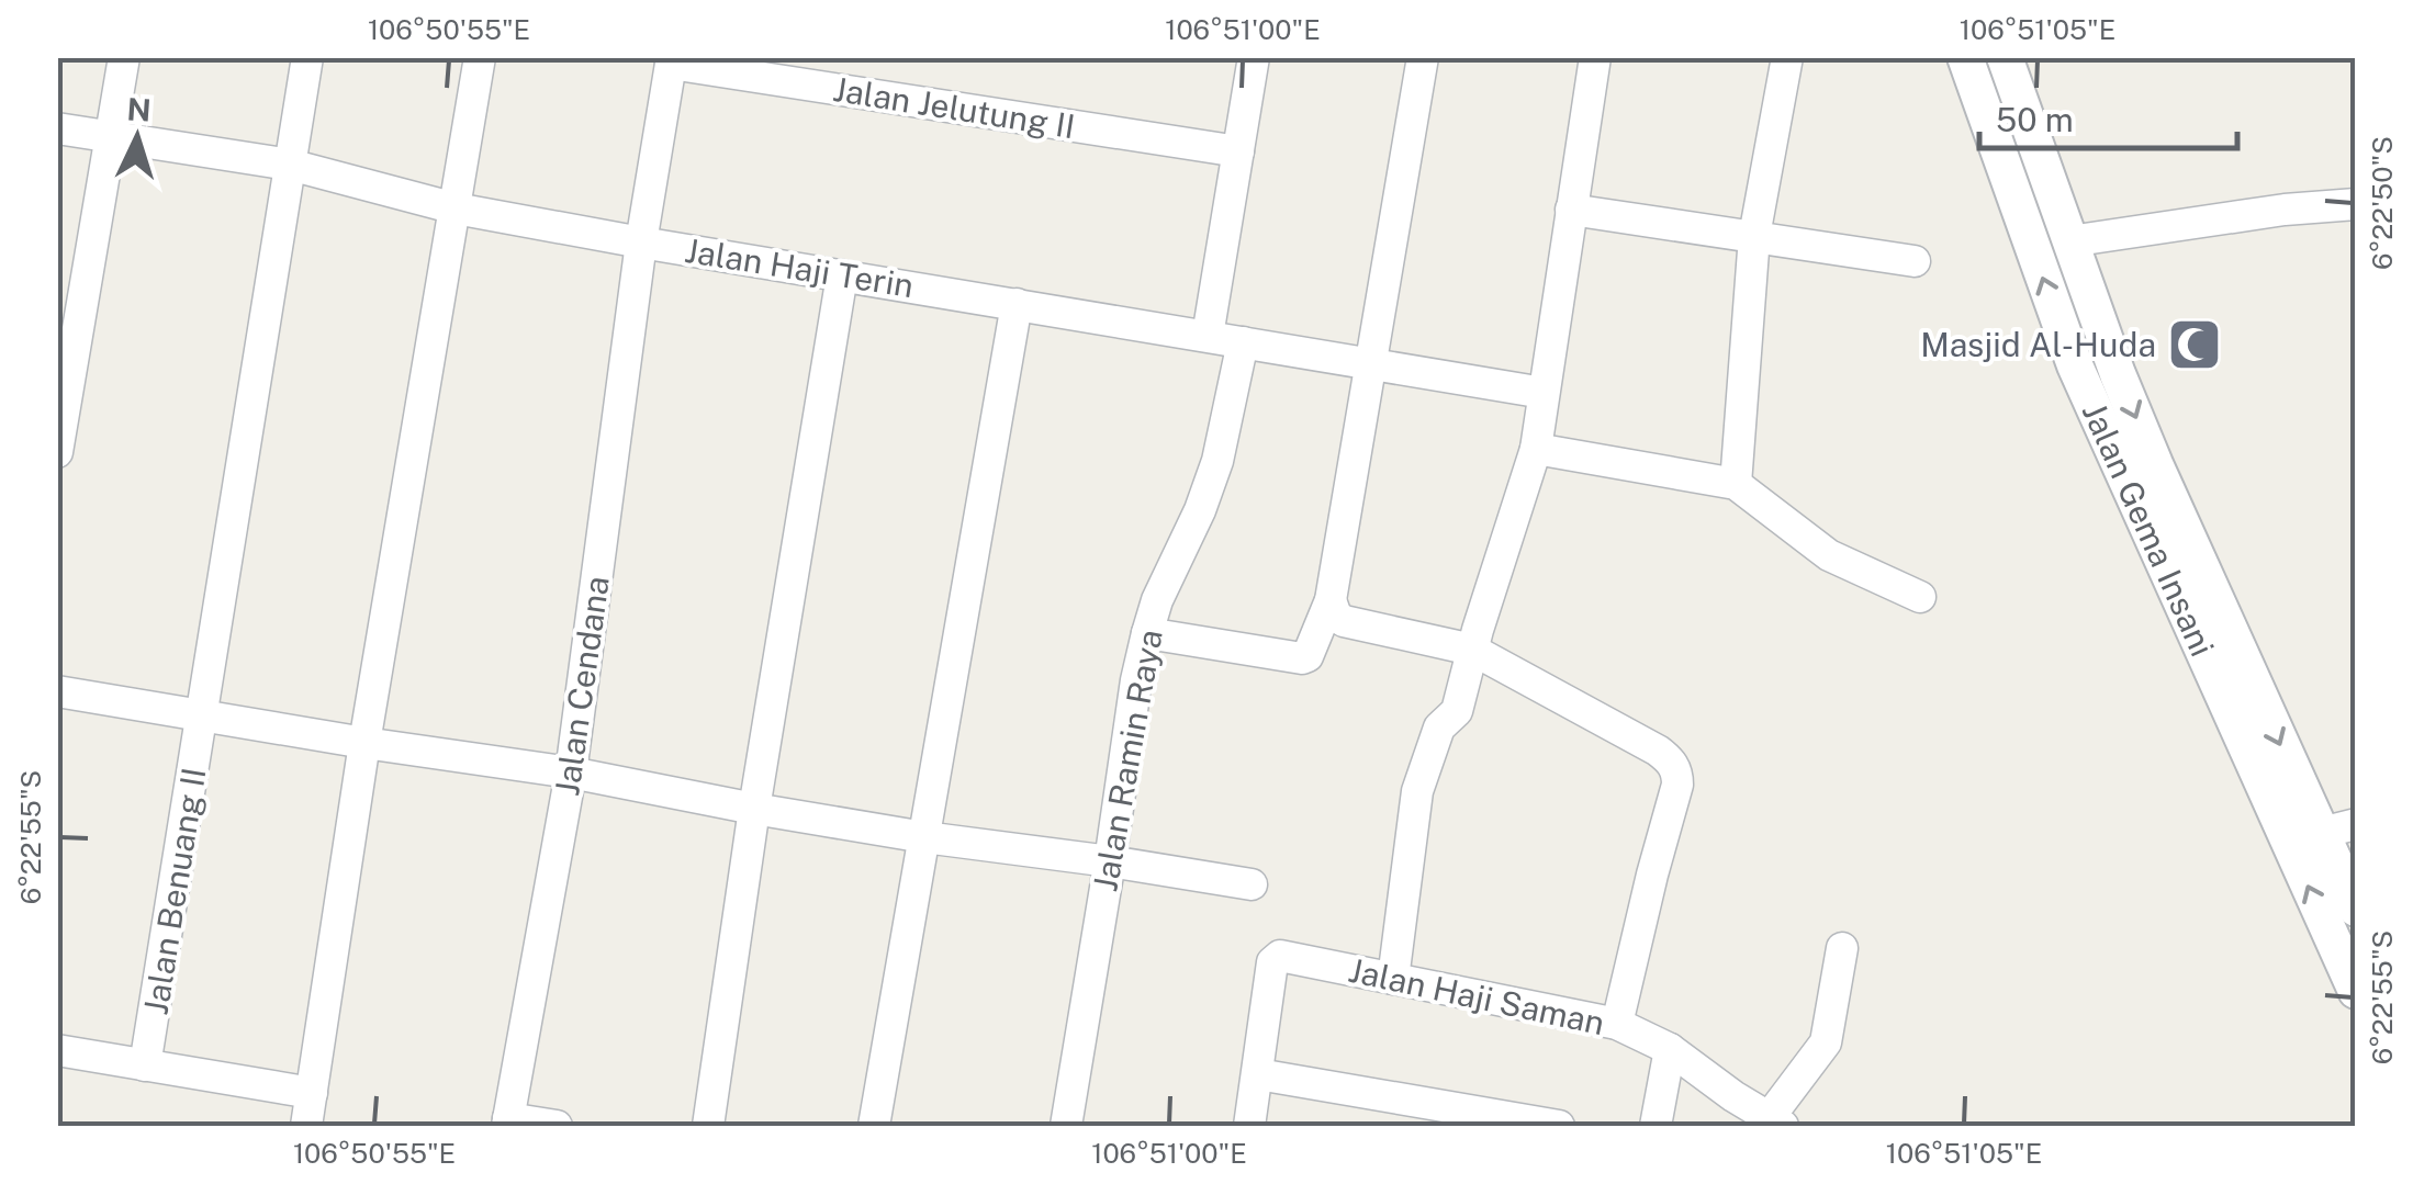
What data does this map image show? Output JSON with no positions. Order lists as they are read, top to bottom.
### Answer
{
  "streets": {
    "street": [
      "Jalan Jelutung II",
      "Jalan Haji Terin",
      "Jalan Gema Insani",
      "Jalan Cendana",
      "Jalan Ramin Raya",
      "Jalan Benuang II",
      "Jalan Haji Saman"
    ]
  },
  "crossings": [
    ["Jalan Jelutung II", "Jalan Cendana"],
    ["Jalan Haji Terin", "Jalan Cendana"],
    ["Jalan Haji Terin", "Jalan Ramin Raya"],
    ["Jalan Haji Terin", "Jalan Benuang II"]
  ],
  "places": {
    "mosque": ["Masjid Al-Huda"]
  },
  "scale_bar": "50 m",
  "north": "top",
  "coordinates": [
    "106°50'55\"E",
    "106°51'00\"E",
    "106°51'05\"E",
    "6°22'50\"S",
    "6°22'55\"S"
  ]
}
